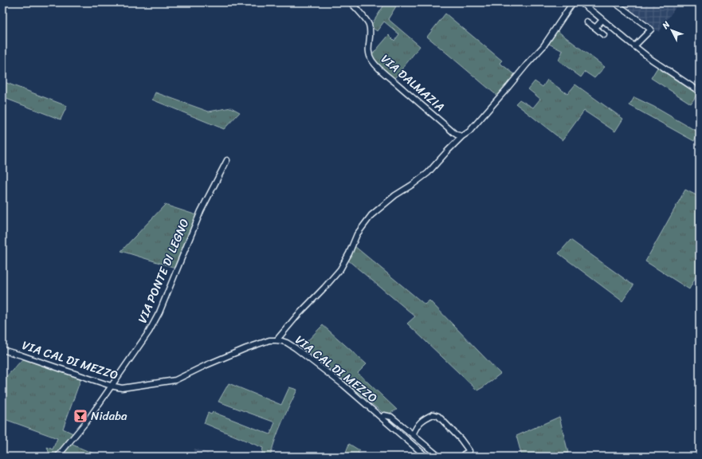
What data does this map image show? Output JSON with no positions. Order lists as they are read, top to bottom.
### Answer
{
  "streets": {
    "street": ["VIA DALMAZIA", "VIA PONTE DI LEGNO", "VIA CAL DI MEZZO"]
  },
  "crossings": [
    ["VIA PONTE DI LEGNO", "VIA CAL DI MEZZO"]
  ],
  "places": {
    "bar": ["Nidaba"]
  },
  "north": "top left"
}
